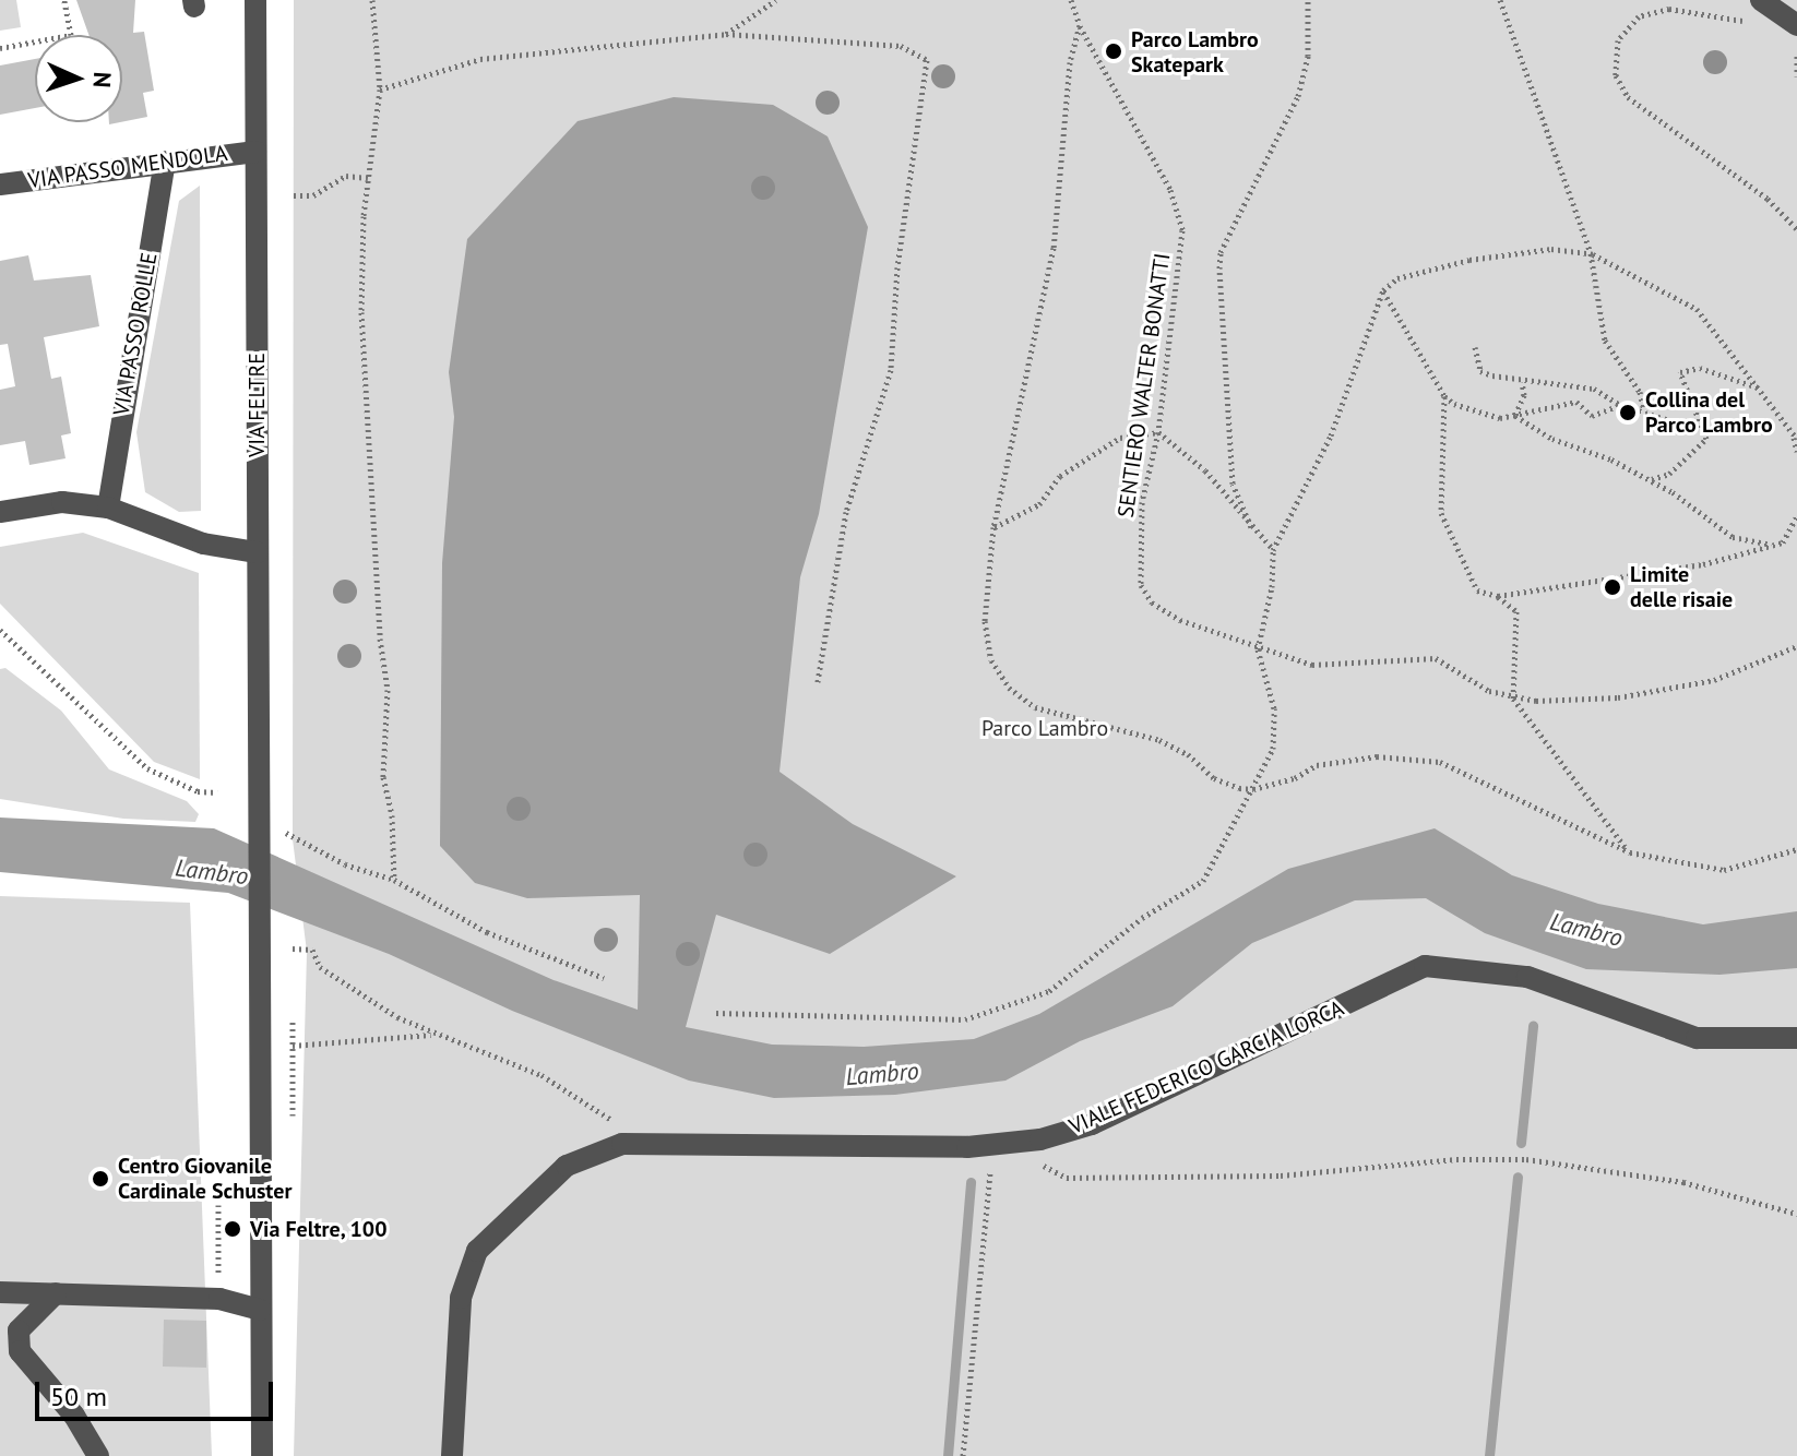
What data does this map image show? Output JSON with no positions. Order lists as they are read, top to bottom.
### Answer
{
  "streets": {
    "street": [
      "VIA PASSO MENDOLA",
      "VIA PASSO ROLLE",
      "VIA FELTRE",
      "VIALE FEDERICO GARCIA LORCA"
    ],
    "path": ["SENTIERO WALTER BONATTI"]
  },
  "crossings": [
    ["VIA PASSO MENDOLA", "VIA PASSO ROLLE"],
    ["VIA PASSO MENDOLA", "VIA FELTRE"]
  ],
  "water": ["Lambro"],
  "parks": ["Parco Lambro"],
  "places": [
    "Parco Lambro Skatepark",
    "Collina del Parco Lambro",
    "Limite delle risaie",
    "Centro Giovanile Cardinale Schuster",
    "Via Feltre, 100"
  ],
  "scale_bar": "50 m",
  "north": "right"
}
